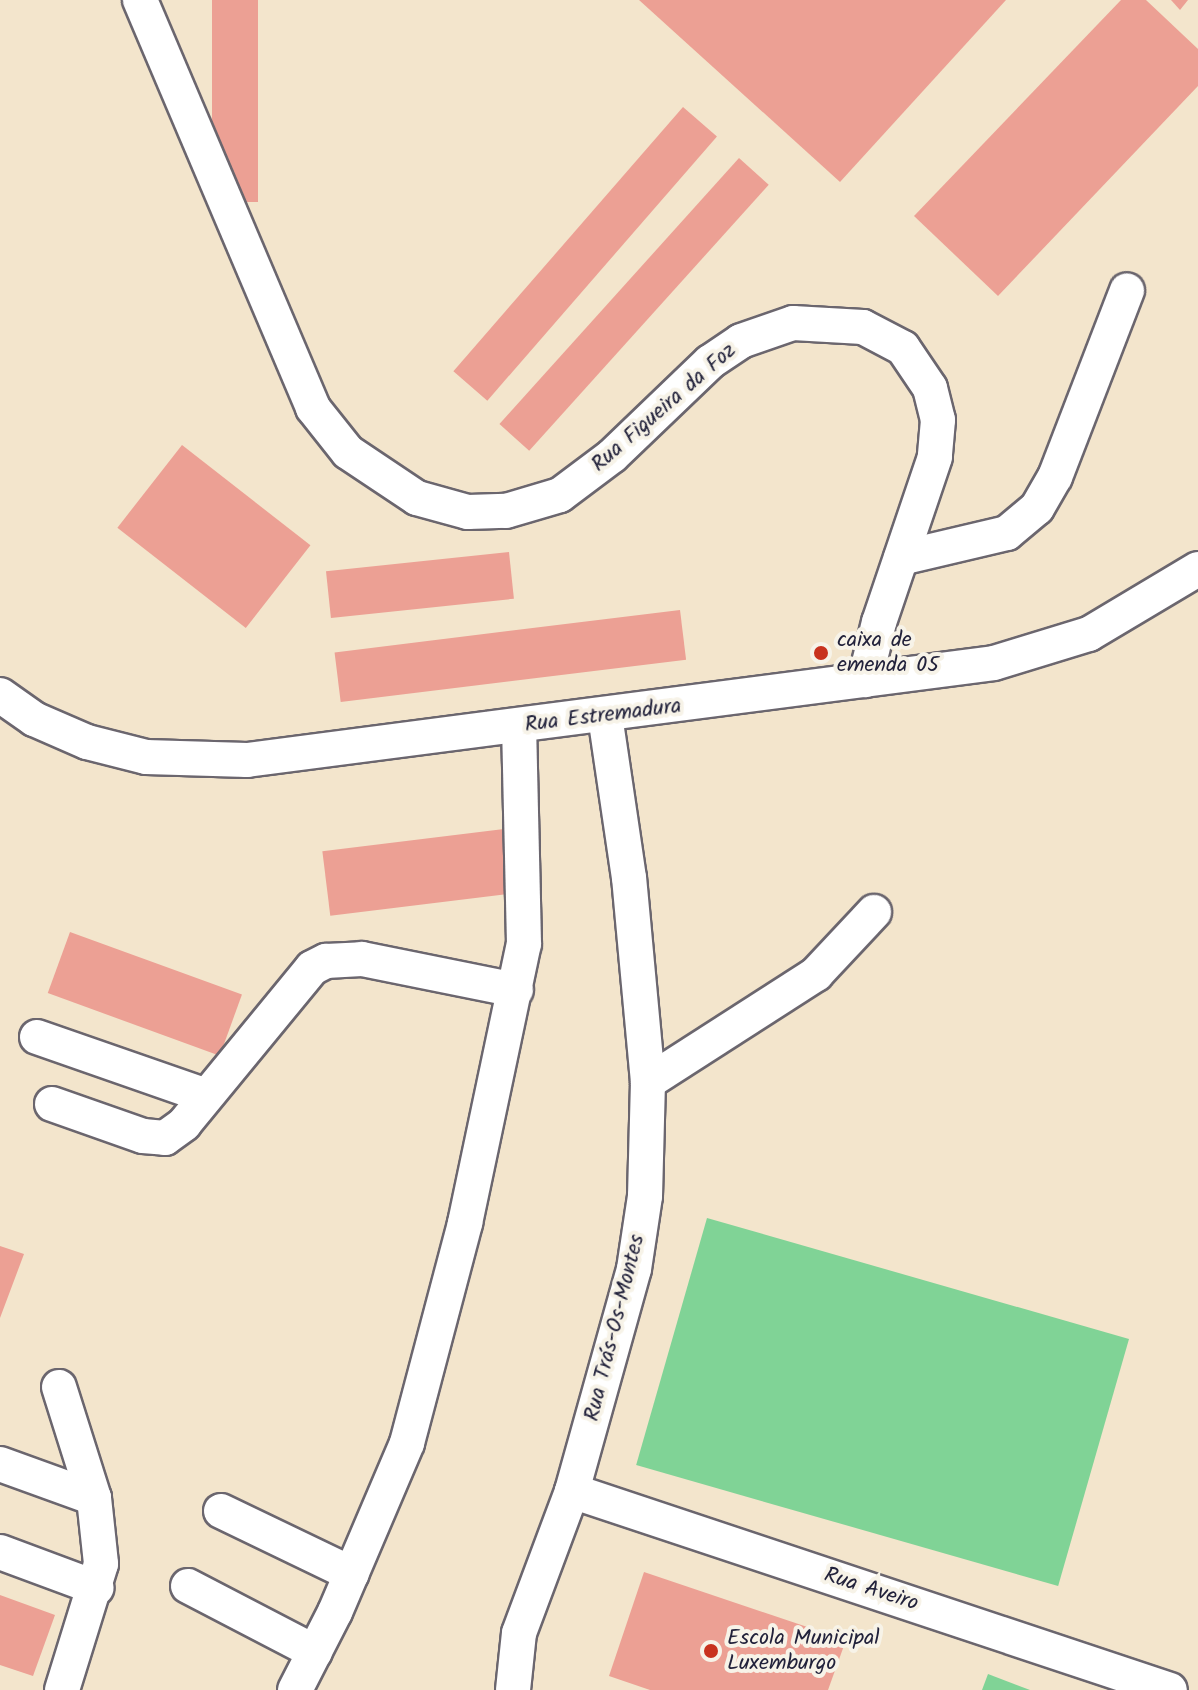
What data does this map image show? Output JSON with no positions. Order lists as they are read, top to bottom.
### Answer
{
  "streets": {
    "street": [
      "Rua Figueira da Foz",
      "Rua Estremadura",
      "Rua Trás-Os-Montes",
      "Rua Aveiro"
    ]
  },
  "crossings": [
    ["Rua Figueira da Foz", "Rua Estremadura"],
    ["Rua Estremadura", "Rua Trás-Os-Montes"],
    ["Rua Trás-Os-Montes", "Rua Aveiro"]
  ],
  "places": ["caixa de emenda 05", "Escola Municipal Luxemburgo"]
}
